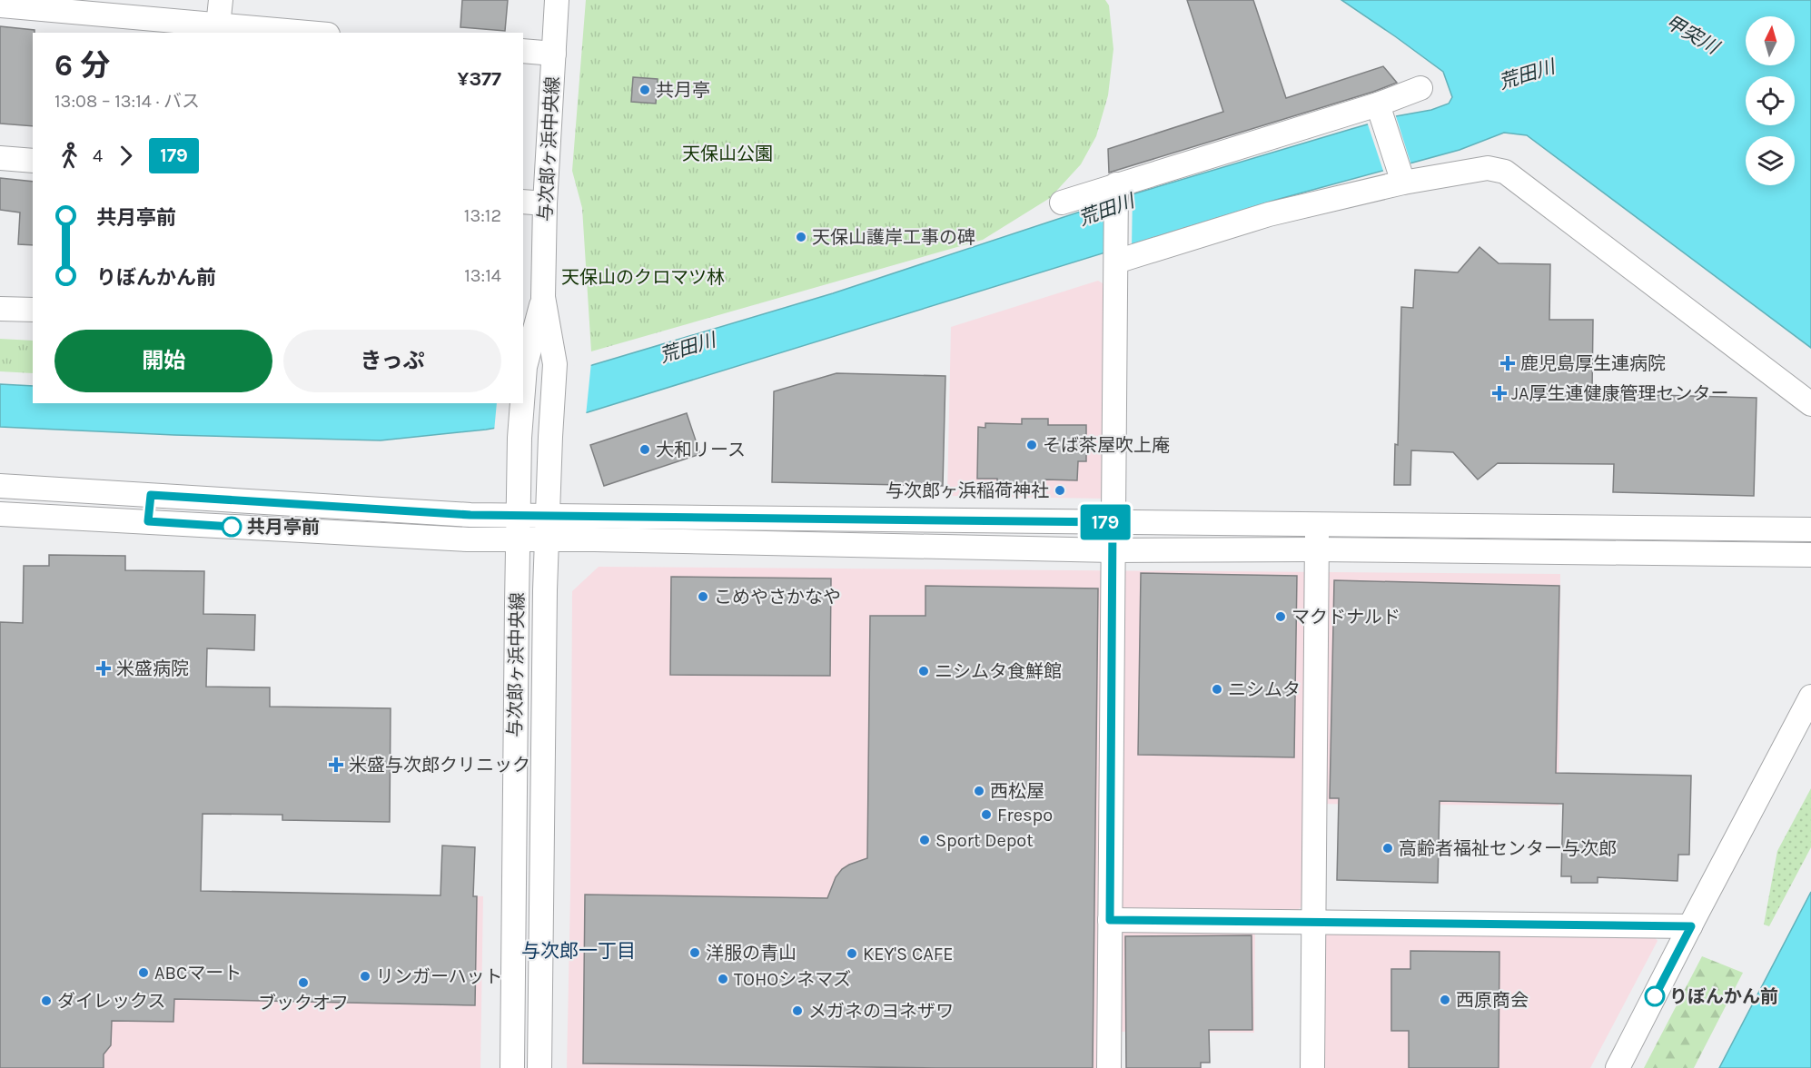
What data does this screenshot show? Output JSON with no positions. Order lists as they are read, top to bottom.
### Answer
{
  "streets": {
    "street": ["与次郎ヶ浜中央線"]
  },
  "districts": ["与次郎一丁目"],
  "water": ["甲突川", "荒田川"],
  "parks": ["天保山公園", "天保山のクロマツ林"],
  "places": {
    "other": [
      "共月亭",
      "天保山護岸工事の碑",
      "そば茶屋吹上庵",
      "大和リース",
      "与次郎ヶ浜稲荷神社",
      "共月亭前",
      "こめやさかなや",
      "マクドナルド",
      "ニシムタ食鮮館",
      "ニシムタ",
      "西松屋",
      "Frespo",
      "Sport Depot",
      "高齢者福祉センター与次郎",
      "洋服の青山",
      "KEY'S CAFE",
      "ABCマート",
      "リンガーハット",
      "TOHOシネマズ",
      "ブックオフ",
      "りぼんかん前",
      "西原商会",
      "ダイレックス",
      "メガネのヨネザワ"
    ],
    "health": [
      "鹿児島厚生連病院",
      "JA厚生連健康管理センター",
      "米盛病院",
      "米盛与次郎クリニック"
    ]
  },
  "lines": ["bus line 179"],
  "north": "top",
  "page": {
    "on_map": "179",
    "heading": ["6 分", "13:08 – 13:14 · バス", "¥377"],
    "legs": ["4", "179"],
    "list": [
      {
        "name": "共月亭前",
        "value": "13:12"
      },
      {
        "name": "りぼんかん前",
        "value": "13:14"
      }
    ],
    "buttons": ["開始", "きっぷ"]
  }
}
